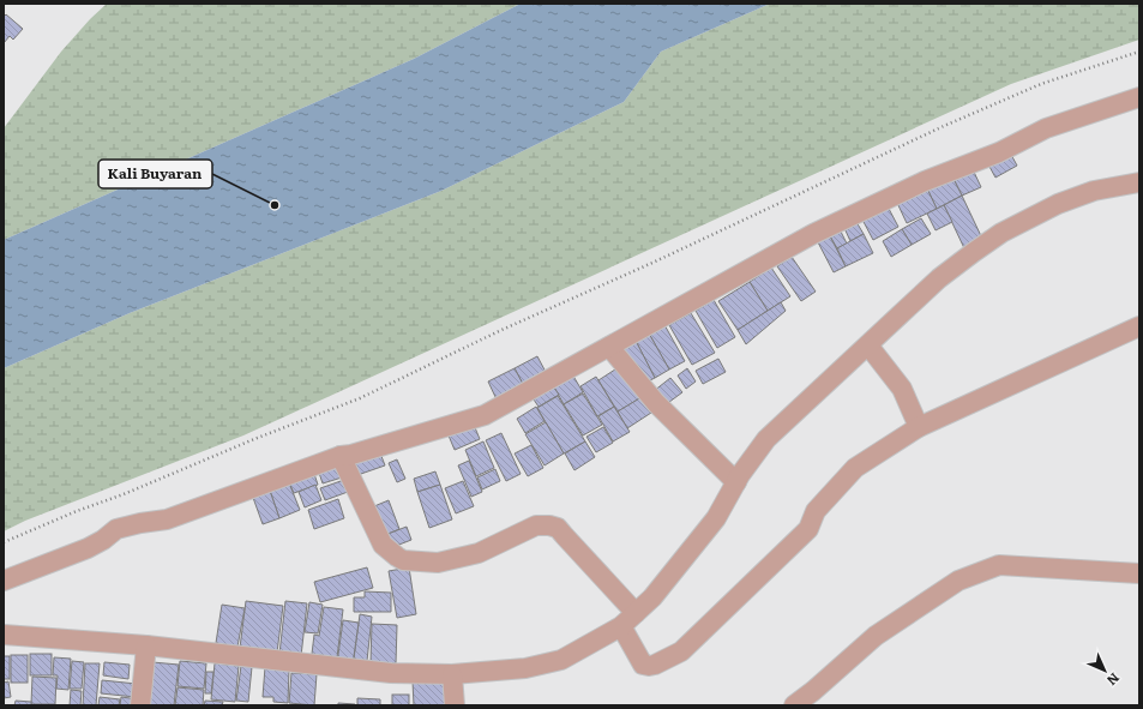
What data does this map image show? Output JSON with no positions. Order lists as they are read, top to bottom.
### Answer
{
  "places": ["Kali Buyaran"],
  "north": "bottom right"
}
